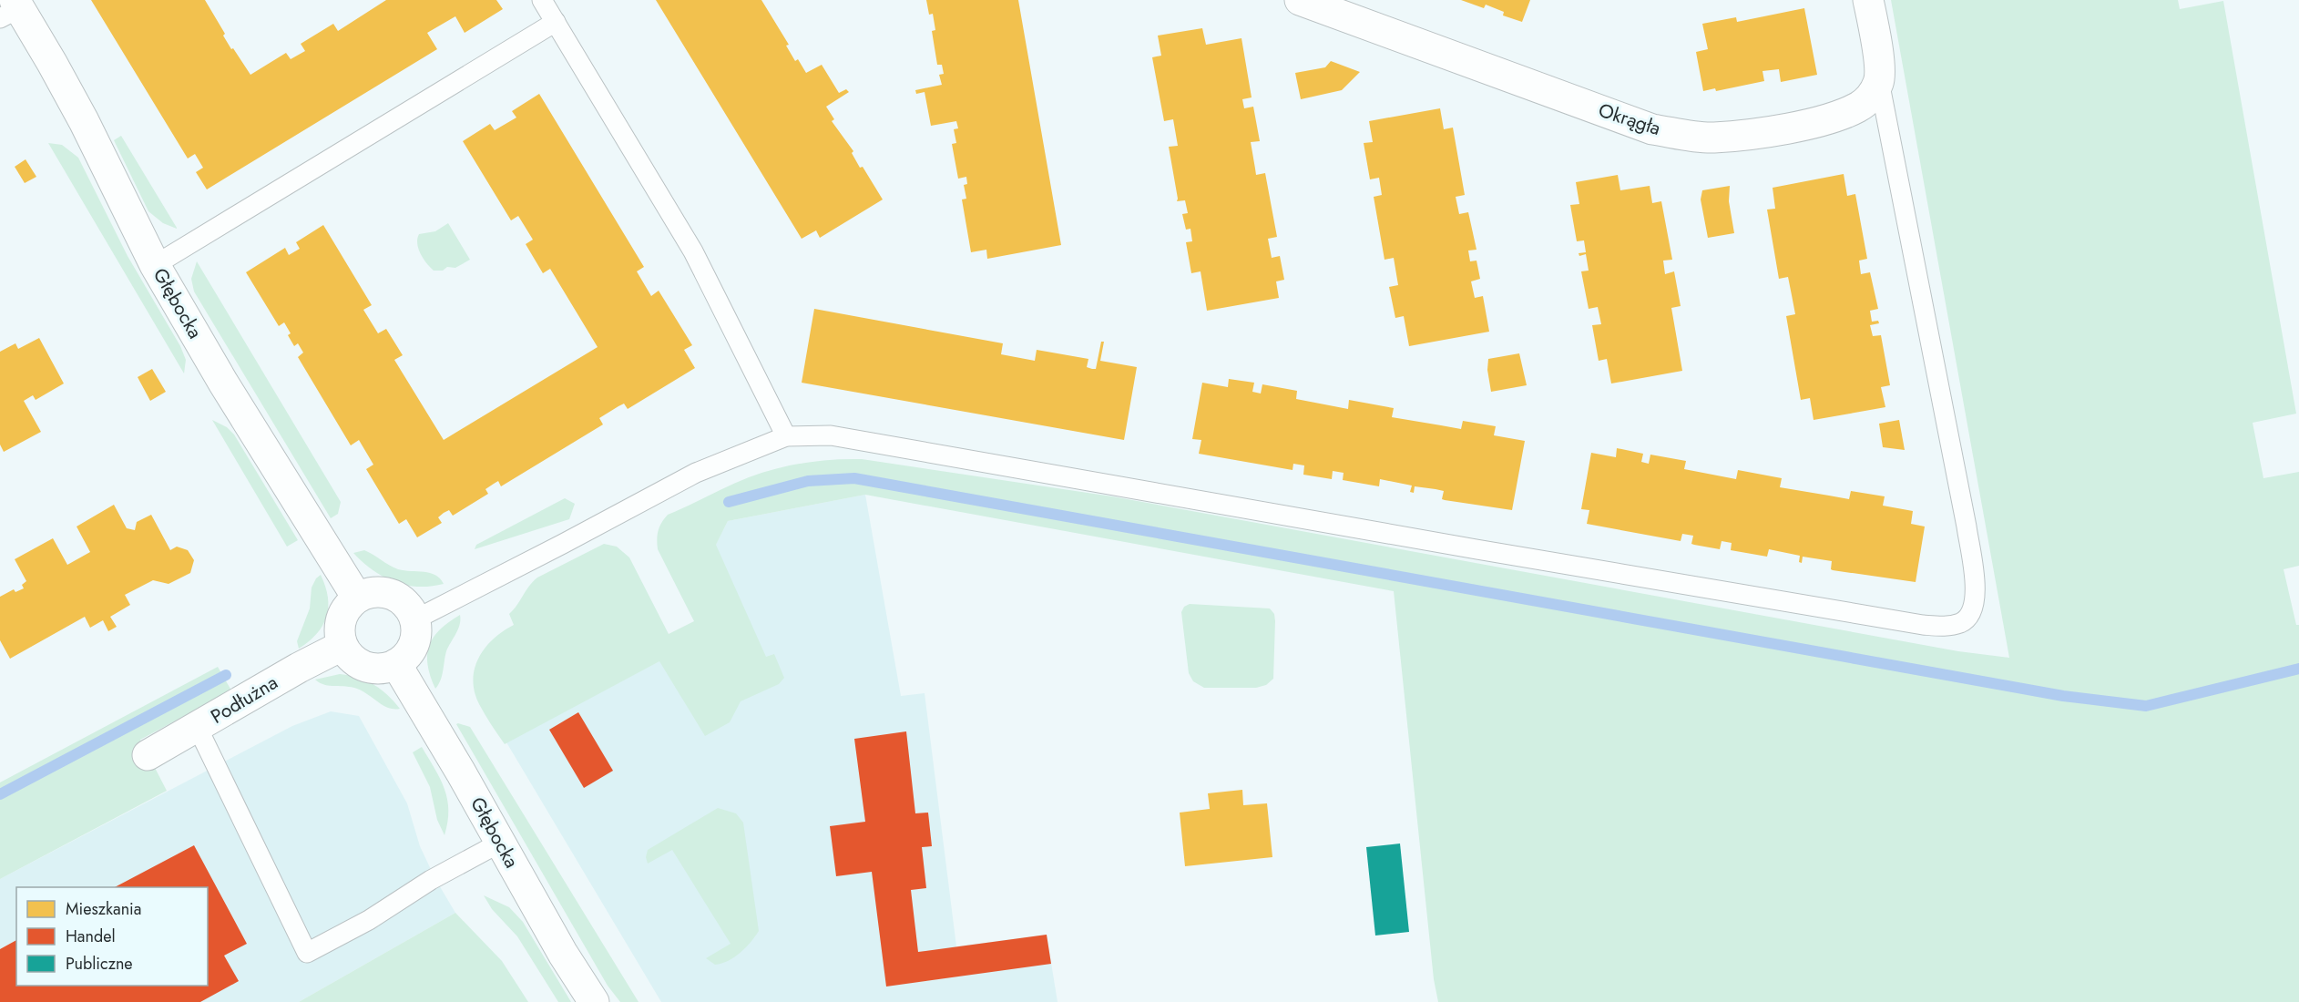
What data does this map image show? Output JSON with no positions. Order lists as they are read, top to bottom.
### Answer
{
  "streets": {
    "street": ["Okrągła", "Głębocka", "Podłużna"]
  },
  "crossings": [
    ["Głębocka", "Podłużna"]
  ],
  "legend": ["Mieszkania", "Handel", "Publiczne"]
}
